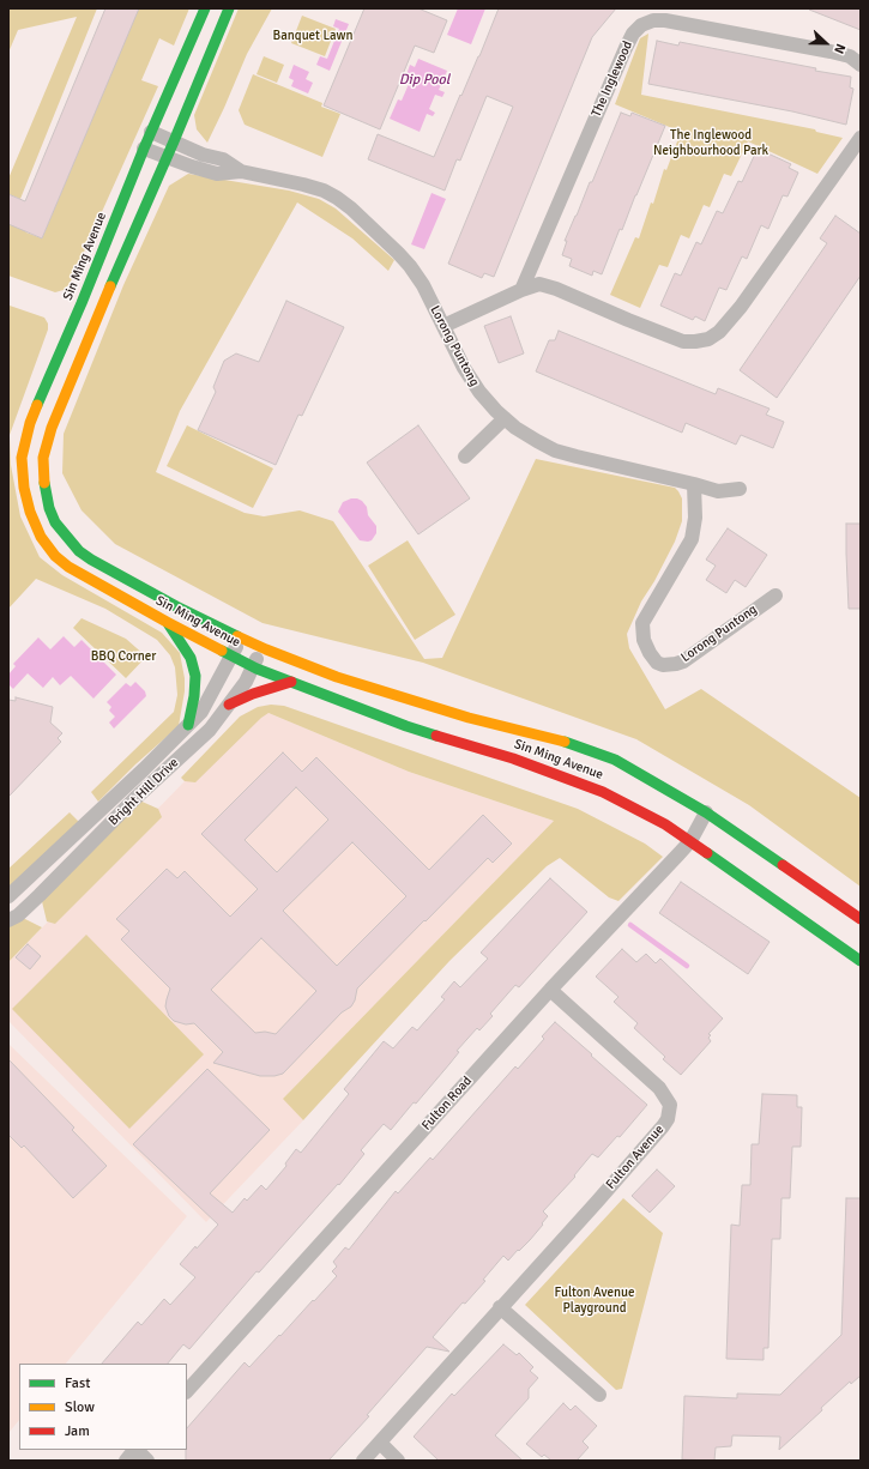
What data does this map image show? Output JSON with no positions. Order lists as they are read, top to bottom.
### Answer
{
  "streets": {
    "main road": ["Sin Ming Avenue"],
    "street": [
      "The Inglewood",
      "Lorong Puntong",
      "Bright Hill Drive",
      "Fulton Road",
      "Fulton Avenue"
    ]
  },
  "crossings": [
    ["Sin Ming Avenue", "Lorong Puntong"],
    ["Sin Ming Avenue", "Bright Hill Drive"],
    ["Sin Ming Avenue", "Fulton Road"],
    ["Fulton Road", "Fulton Avenue"]
  ],
  "water": ["Dip Pool"],
  "parks": [
    "Banquet Lawn",
    "The Inglewood Neighbourhood Park",
    "BBQ Corner",
    "Fulton Avenue Playground"
  ],
  "legend": ["Fast", "Slow", "Jam"],
  "north": "right"
}
